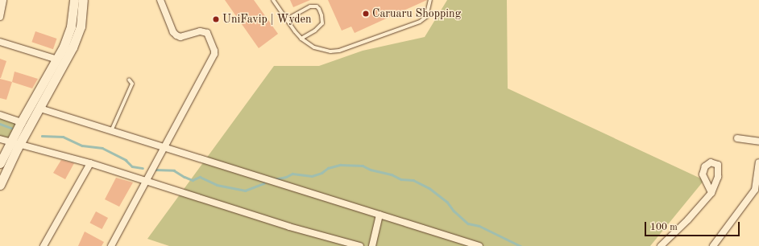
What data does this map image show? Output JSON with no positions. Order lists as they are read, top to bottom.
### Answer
{
  "places": ["Caruaru Shopping", "UniFavip | Wyden"],
  "scale_bar": "100 m"
}
